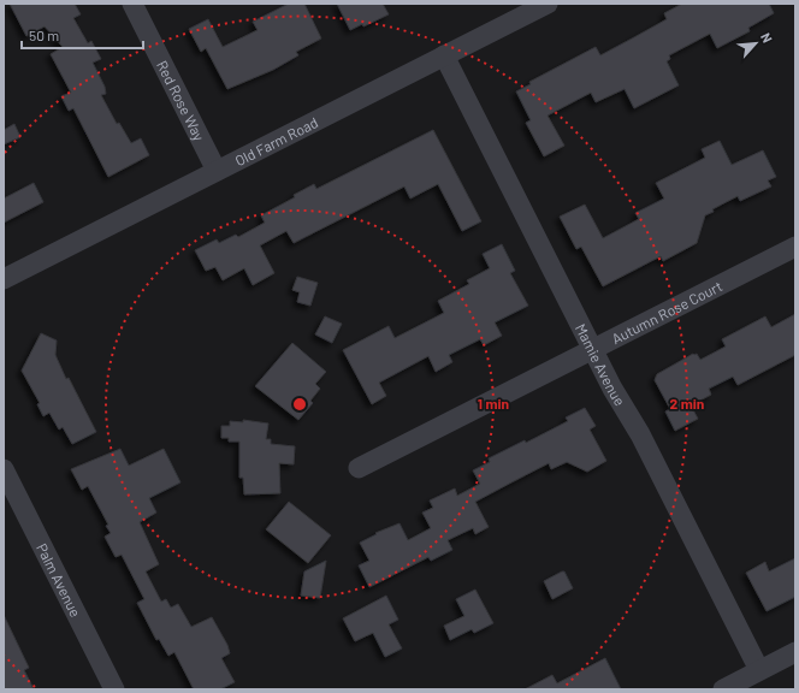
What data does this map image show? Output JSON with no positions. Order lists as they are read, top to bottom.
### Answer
{
  "streets": {
    "street": [
      "Red Rose Way",
      "Old Farm Road",
      "Autumn Rose Court",
      "Mamie Avenue",
      "Palm Avenue"
    ]
  },
  "crossings": [
    ["Red Rose Way", "Old Farm Road"],
    ["Old Farm Road", "Mamie Avenue"],
    ["Autumn Rose Court", "Mamie Avenue"]
  ],
  "scale_bar": "50 m",
  "north": "top right",
  "rings": ["1 min", "2 min"]
}
